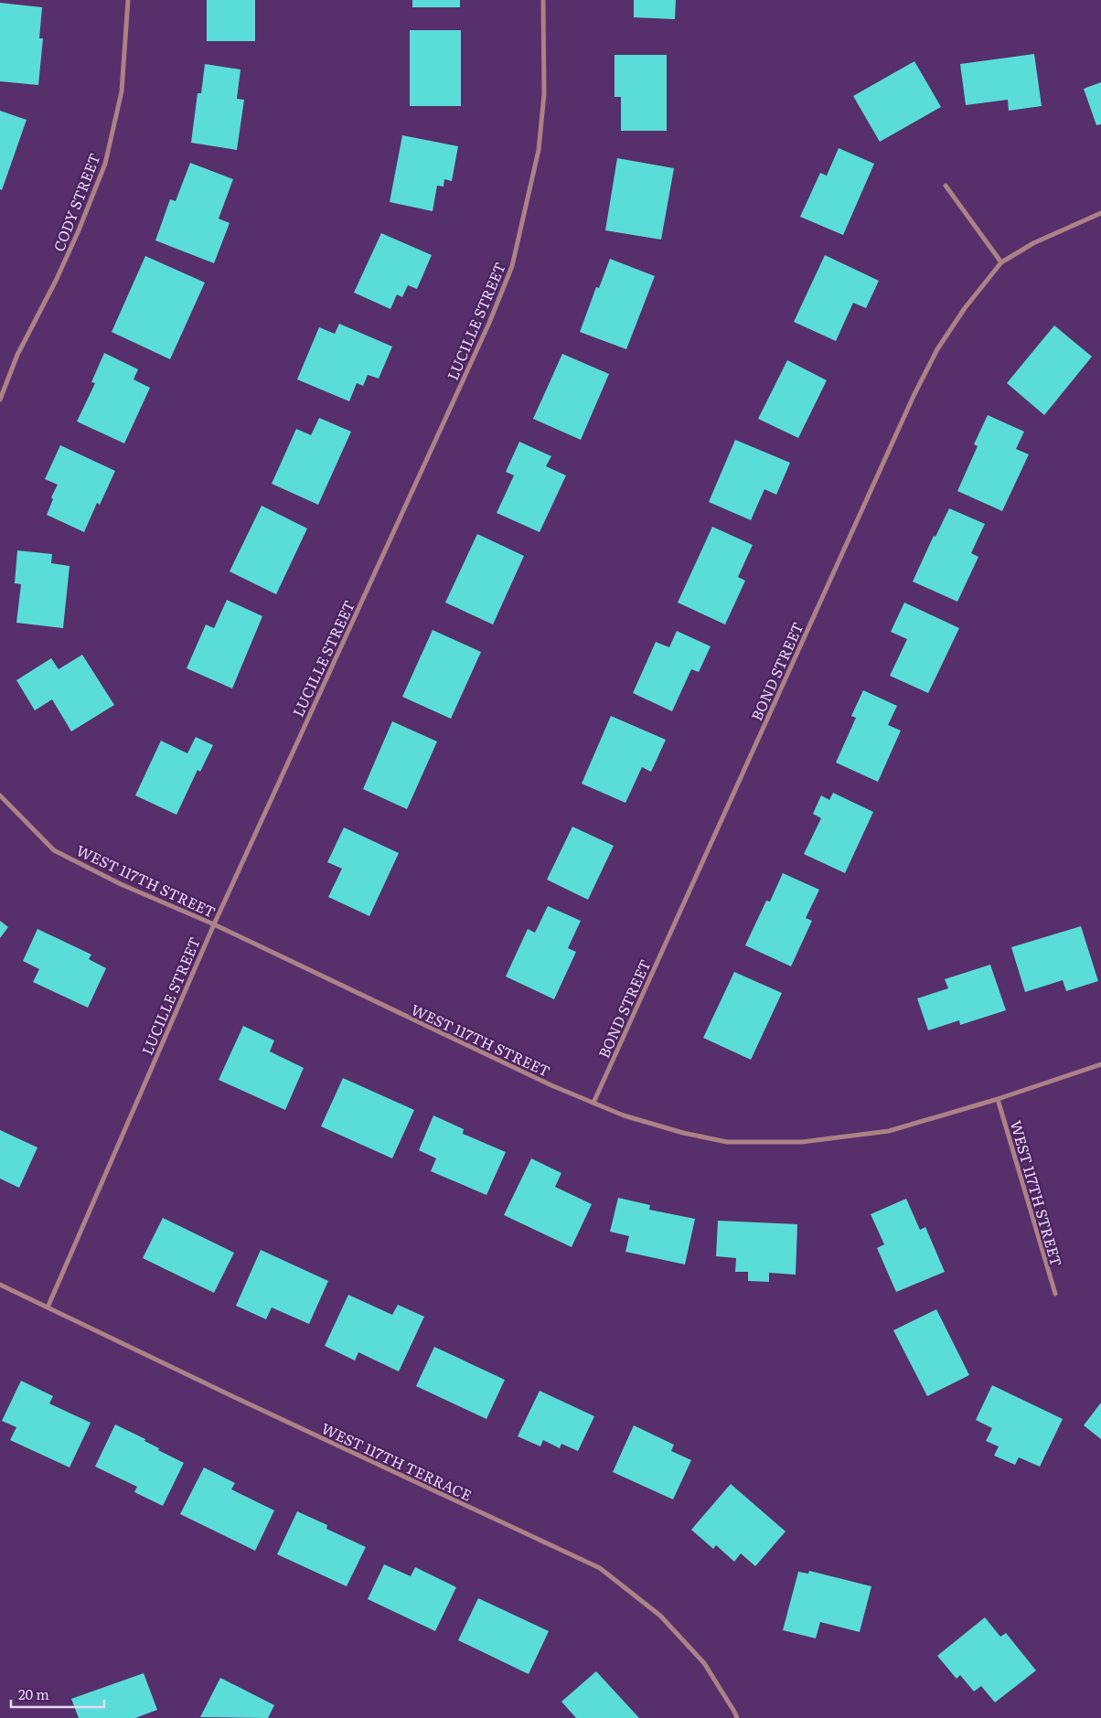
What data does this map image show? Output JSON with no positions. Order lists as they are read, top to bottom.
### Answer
{
  "streets": {
    "street": [
      "CODY STREET",
      "LUCILLE STREET",
      "BOND STREET",
      "WEST 117TH STREET",
      "WEST 117TH TERRACE"
    ]
  },
  "crossings": [
    ["LUCILLE STREET", "WEST 117TH STREET"],
    ["LUCILLE STREET", "WEST 117TH TERRACE"],
    ["BOND STREET", "WEST 117TH STREET"]
  ],
  "scale_bar": "20 m"
}
